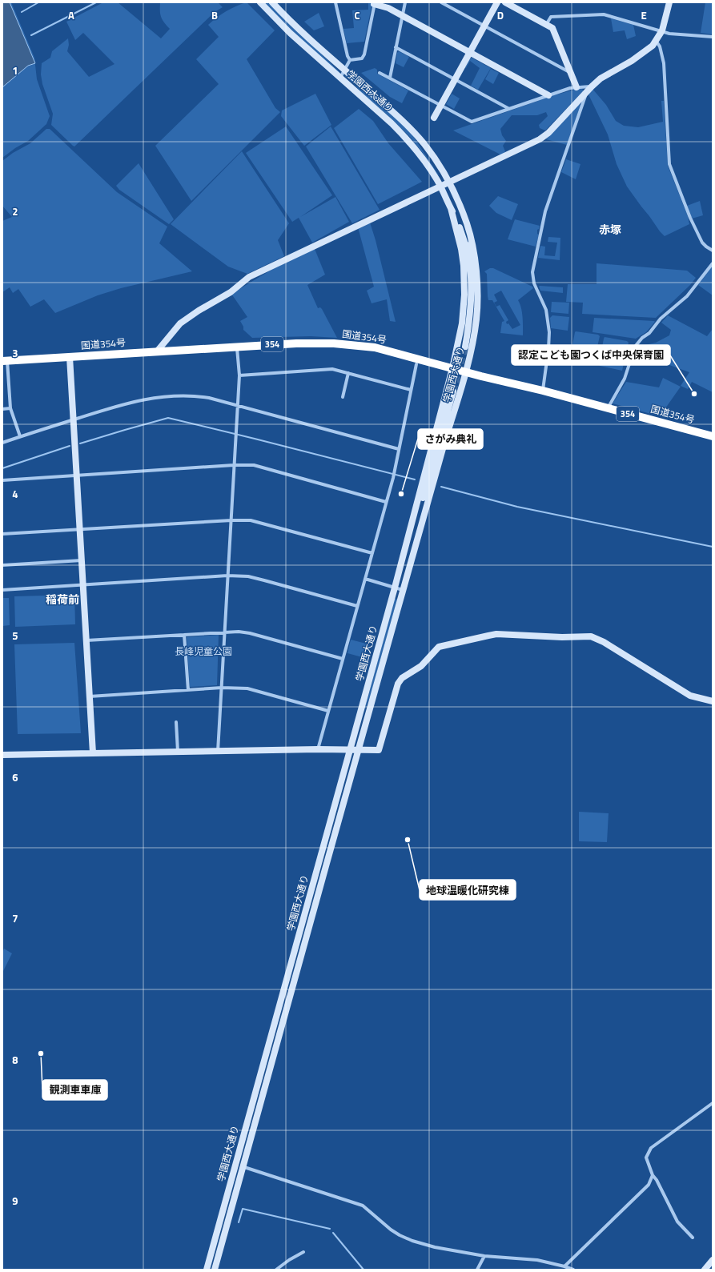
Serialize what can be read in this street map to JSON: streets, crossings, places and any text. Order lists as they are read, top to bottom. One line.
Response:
{"streets":{"highway":["国道354号","354"],"main road":["学園西大通り"]},"crossings":[["学園西大通り","国道354号"]],"districts":["赤塚","稲荷前"],"parks":["長峰児童公園"],"places":["認定こども園つくば中央保育園","さがみ典礼","地球温暖化研究棟","観測車車庫"],"grid":{"columns":["A","B","C","D","E"],"rows":["1","2","3","4","5","6","7","8","9"]}}
